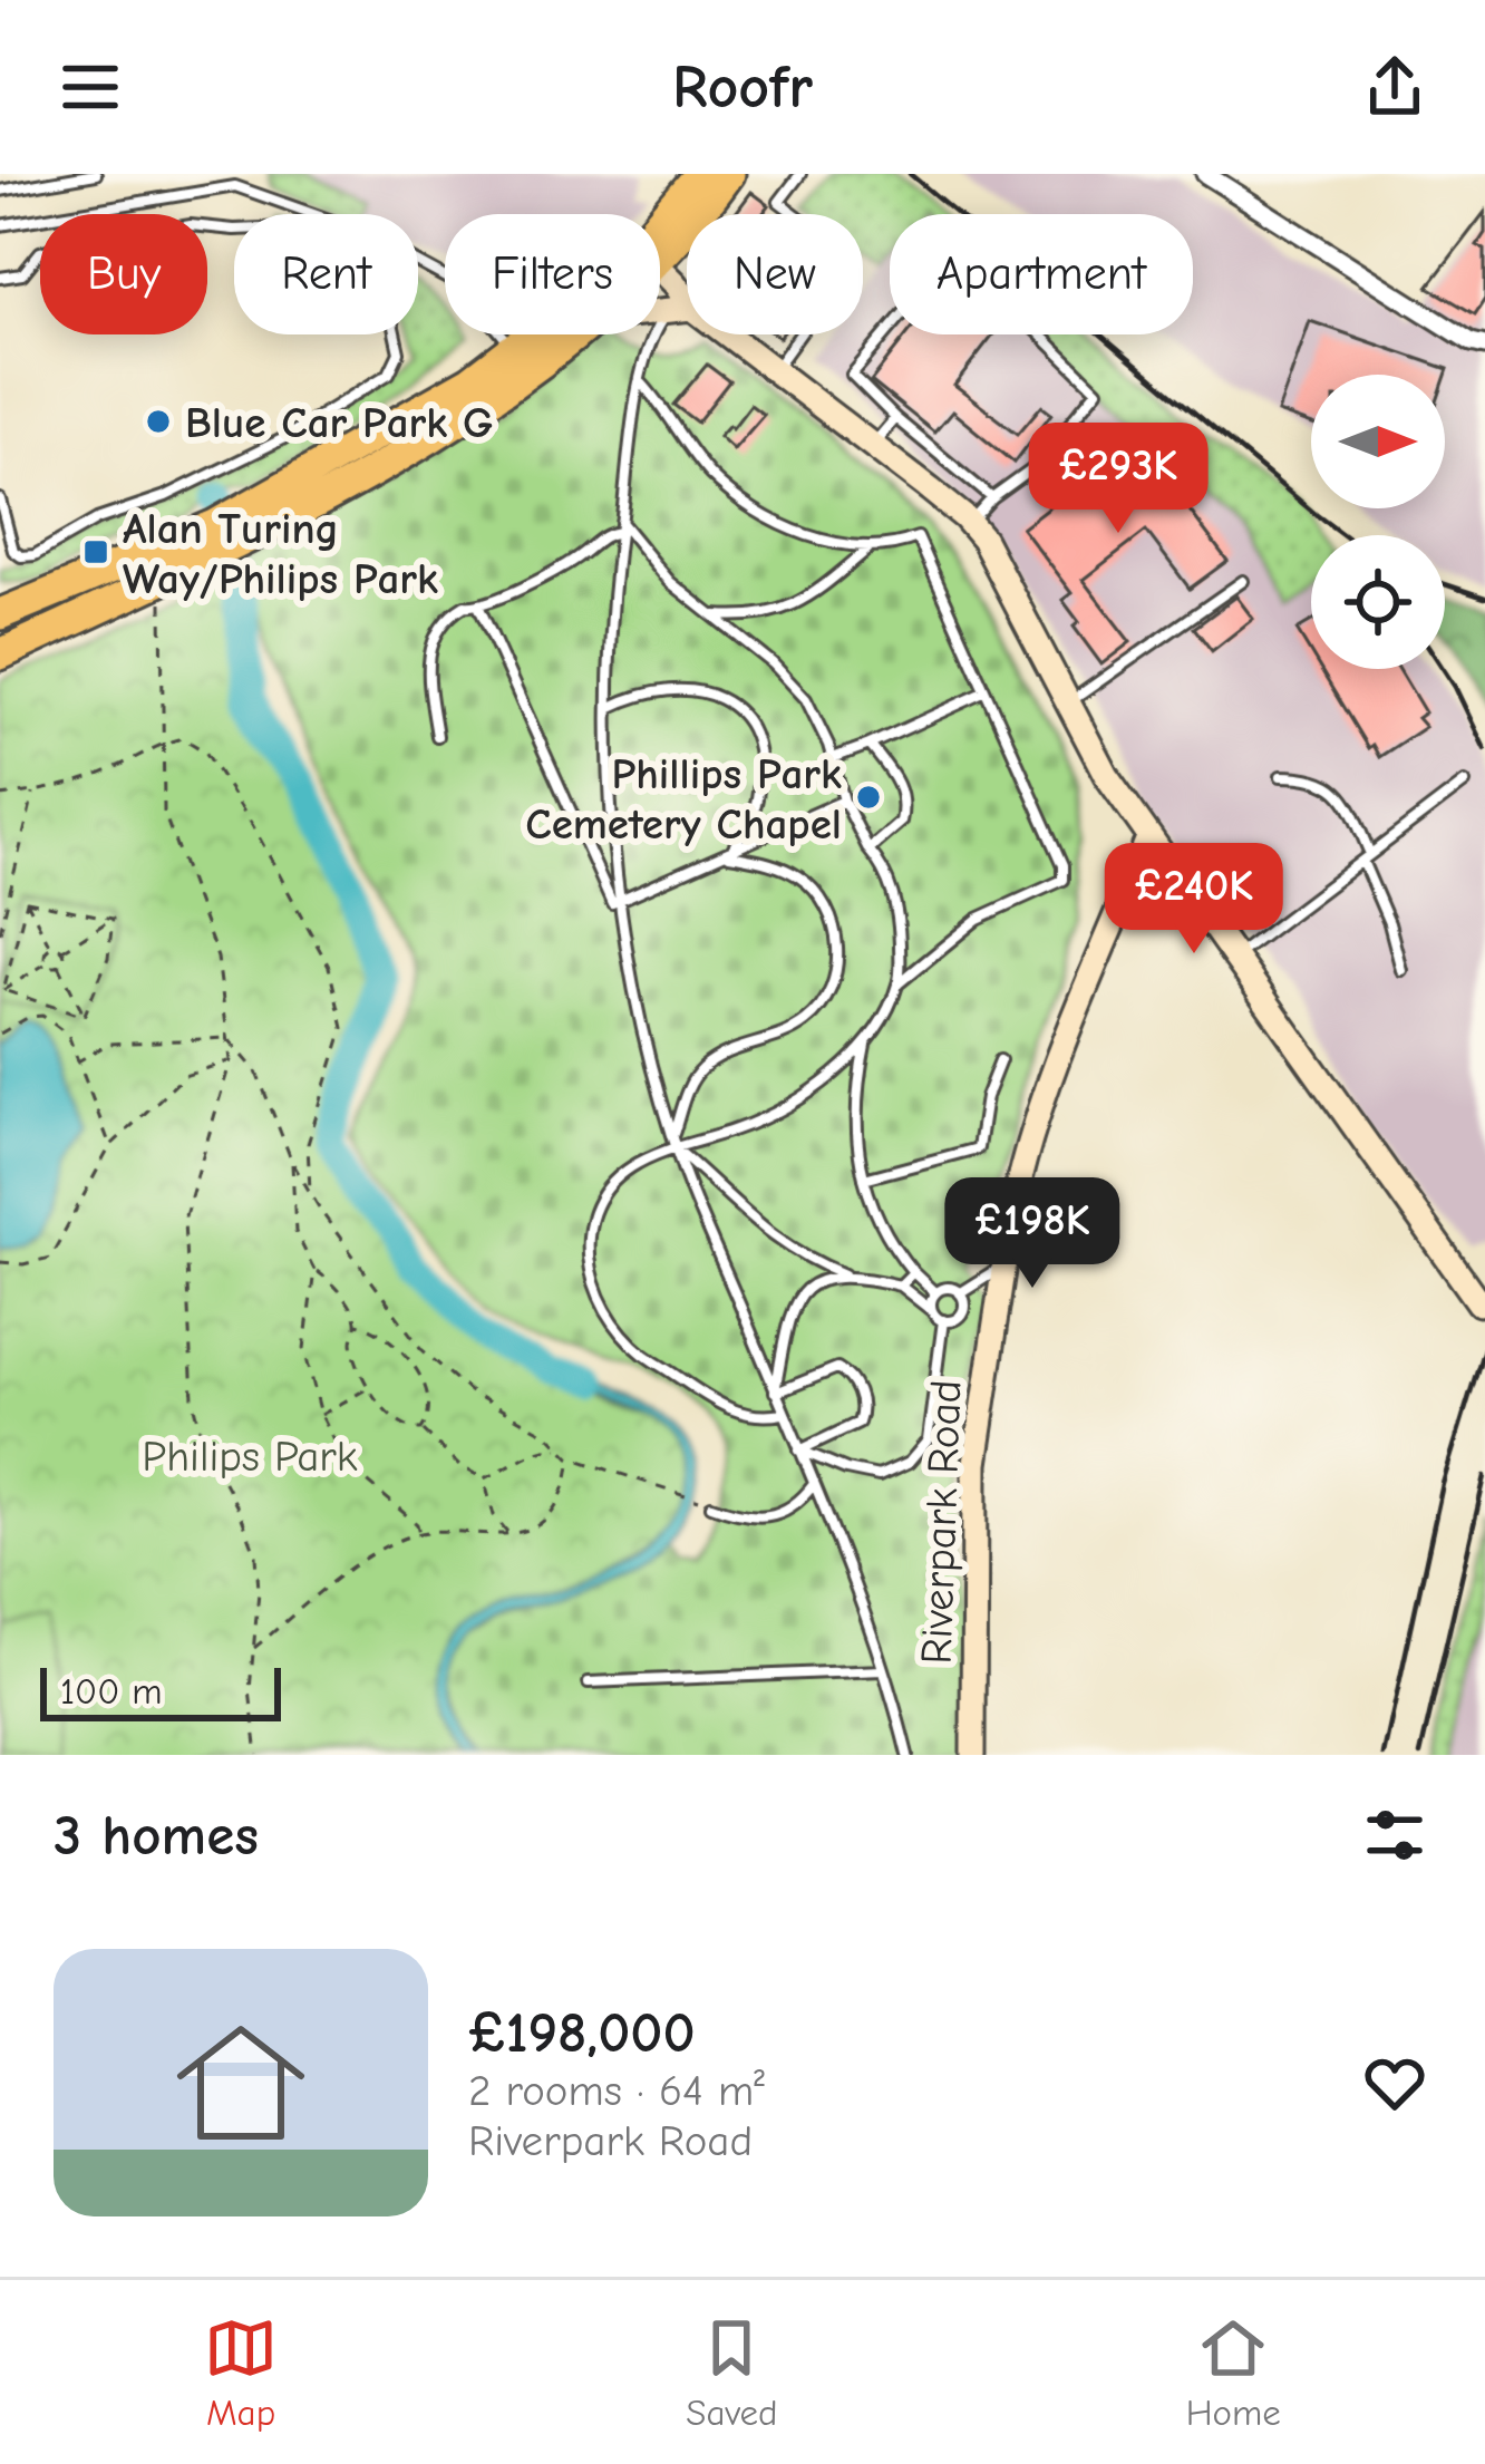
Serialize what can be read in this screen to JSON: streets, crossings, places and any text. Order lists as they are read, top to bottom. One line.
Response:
{"streets":{"street":["Riverpark Road"]},"parks":["Philips Park"],"places":{"other":["Blue Car Park G","Phillips Park Cemetery Chapel"],"transit":["Alan Turing Way/Philips Park"]},"scale_bar":"100 m","north":"right","page":{"header":"Roofr","chip":["Buy","Rent","Filters","New","Apartment"],"price":["£293K","£240K","£198K"],"scale":"100 m","heading":"3 homes","list":[{"name":"£198,000","note":"2 rooms · 64 m² · Riverpark Road"}],"tabs":["Map","Saved","Home"]}}
